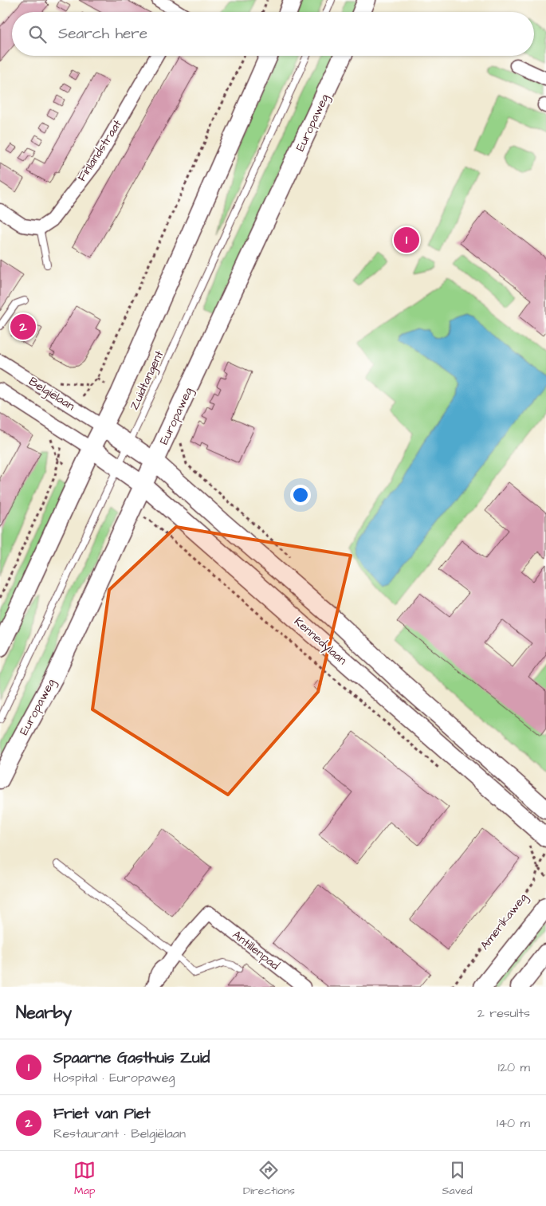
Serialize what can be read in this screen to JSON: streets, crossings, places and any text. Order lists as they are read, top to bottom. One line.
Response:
{"streets":{"main road":["Europaweg","Kennedylaan","Amerikaweg"],"street":["Finlandstraat","Belgiëlaan","Antillenpad"],"lane":["Zuidtangent"]},"crossings":[["Europaweg","Kennedylaan"],["Zuidtangent","Kennedylaan"],["Belgiëlaan","Kennedylaan"]],"page":{"search":"Search here","pins":["1","2"],"heading":["Nearby","2 results"],"list":[{"mark":"1","name":"Spaarne Gasthuis Zuid","note":"Hospital · Europaweg","value":"120 m"},{"mark":"2","name":"Friet van Piet","note":"Restaurant · Belgiëlaan","value":"140 m"}],"nav":["Map","Directions","Saved"]}}
